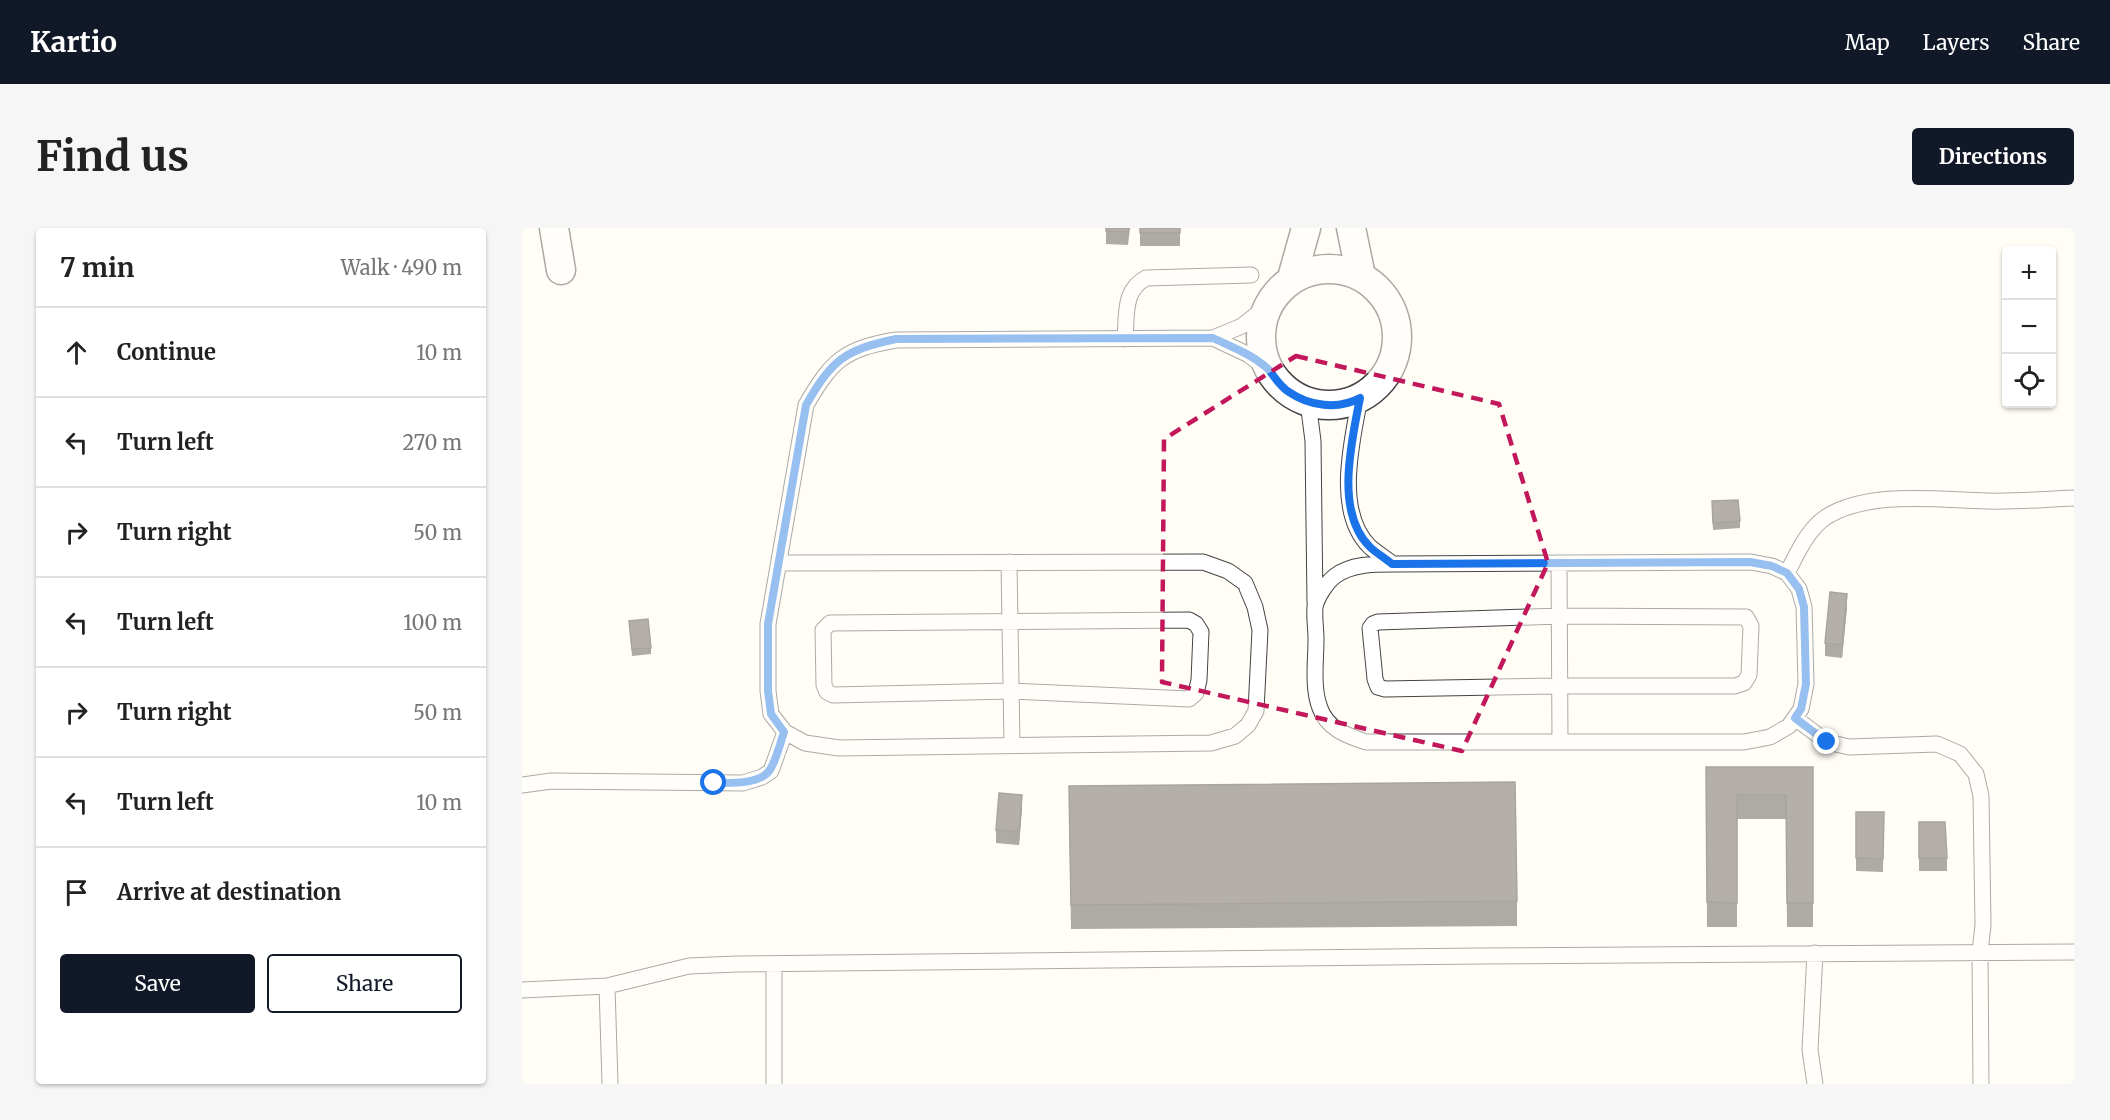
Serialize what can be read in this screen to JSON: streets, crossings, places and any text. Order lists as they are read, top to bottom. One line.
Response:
{"page":{"header":"Kartio","nav":["Map","Layers","Share"],"buttons":["Directions",["Save","Share"]],"title":"Find us","heading":["7 min","Walk · 490 m"],"map_buttons":["+","−"],"list":[["Continue","10 m"],["Turn left","270 m"],["Turn right","50 m"],["Turn left","100 m"],["Turn right","50 m"],["Turn left","10 m"],"Arrive at destination"]}}
